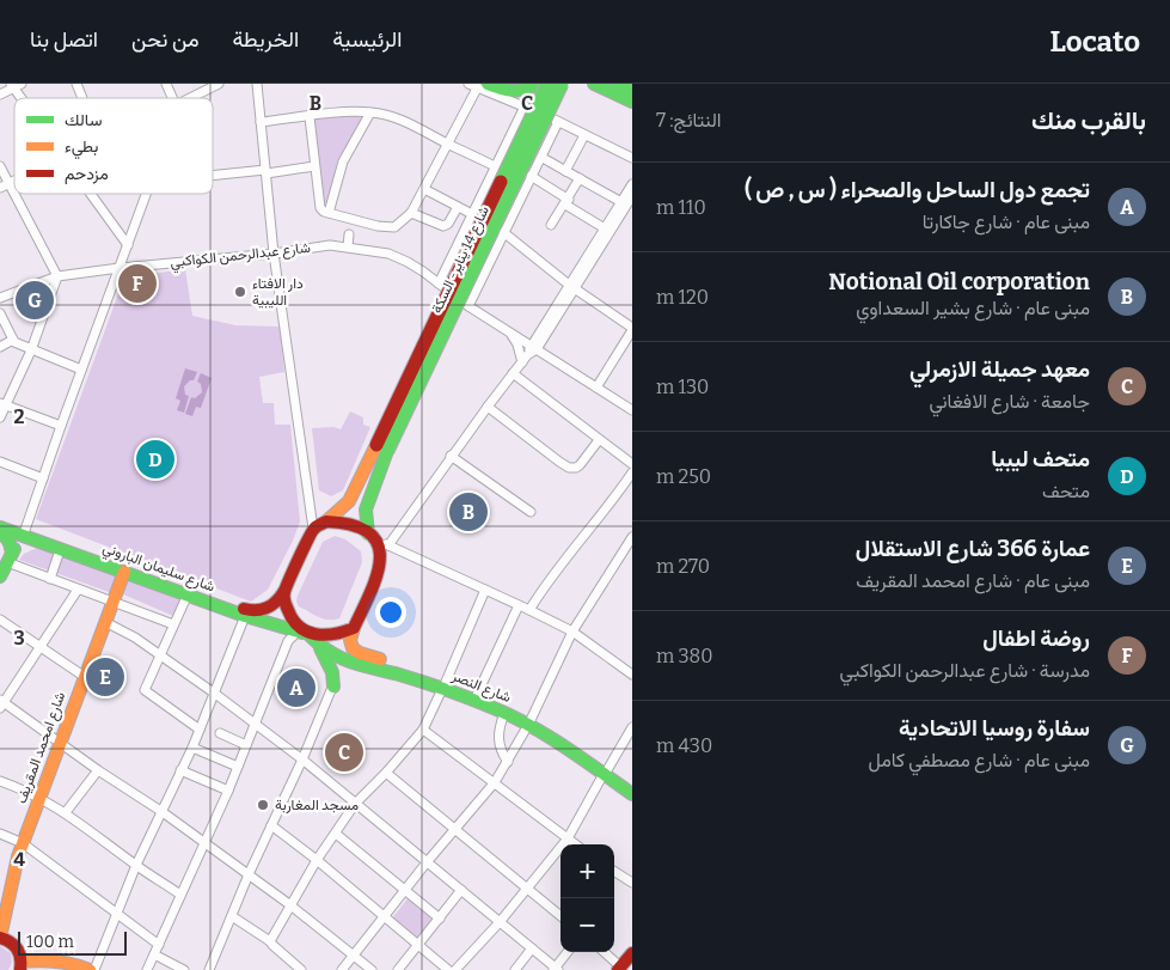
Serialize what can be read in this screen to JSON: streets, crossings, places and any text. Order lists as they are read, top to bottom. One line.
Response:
{"streets":{"main road":["شارع 14 يناير- السكة","شارع سليمان الباروني","شارع النصر","شارع امحمد المقريف"],"street":["شارع عبدالرحمن الكواكبي"]},"crossings":[["شارع سليمان الباروني","شارع النصر"],["شارع سليمان الباروني","شارع امحمد المقريف"]],"places":["دار اﻻفتاء الليبية","مسجد المغاربة"],"legend":["سالك","بطيء","مزدحم"],"scale_bar":"100 m","page":{"header":"Locato","nav":["الرئيسية","الخريطة","من نحن","اتصل بنا"],"heading":["بالقرب منك","النتائج: 7"],"list":[{"mark":"A","name":"تجمع دول الساحل والصحراء ( س , ص )","note":"مبنى عام · شارع جاكارتا","value":"110 m"},{"mark":"B","name":"Notional Oil corporation","note":"مبنى عام · شارع بشير السعداوي","value":"120 m"},{"mark":"C","name":"معهد جميلة الازمرلي","note":"جامعة · شارع الافغاني","value":"130 m"},{"mark":"D","name":"متحف ليبيا","note":"متحف","value":"250 m"},{"mark":"E","name":"عمارة 366 شارع الاستقلال","note":"مبنى عام · شارع امحمد المقريف","value":"270 m"},{"mark":"F","name":"روضة اطفال","note":"مدرسة · شارع عبدالرحمن الكواكبي","value":"380 m"},{"mark":"G","name":"سفارة روسيا الاتحادية","note":"مبنى عام · شارع مصطفي كامل","value":"430 m"}],"pins":["F","G","D","B","E","A","C"],"map_buttons":["+","−"],"scale":"100 m"},"grid":{"columns":["B","C"],"rows":["2","3","4"]}}
